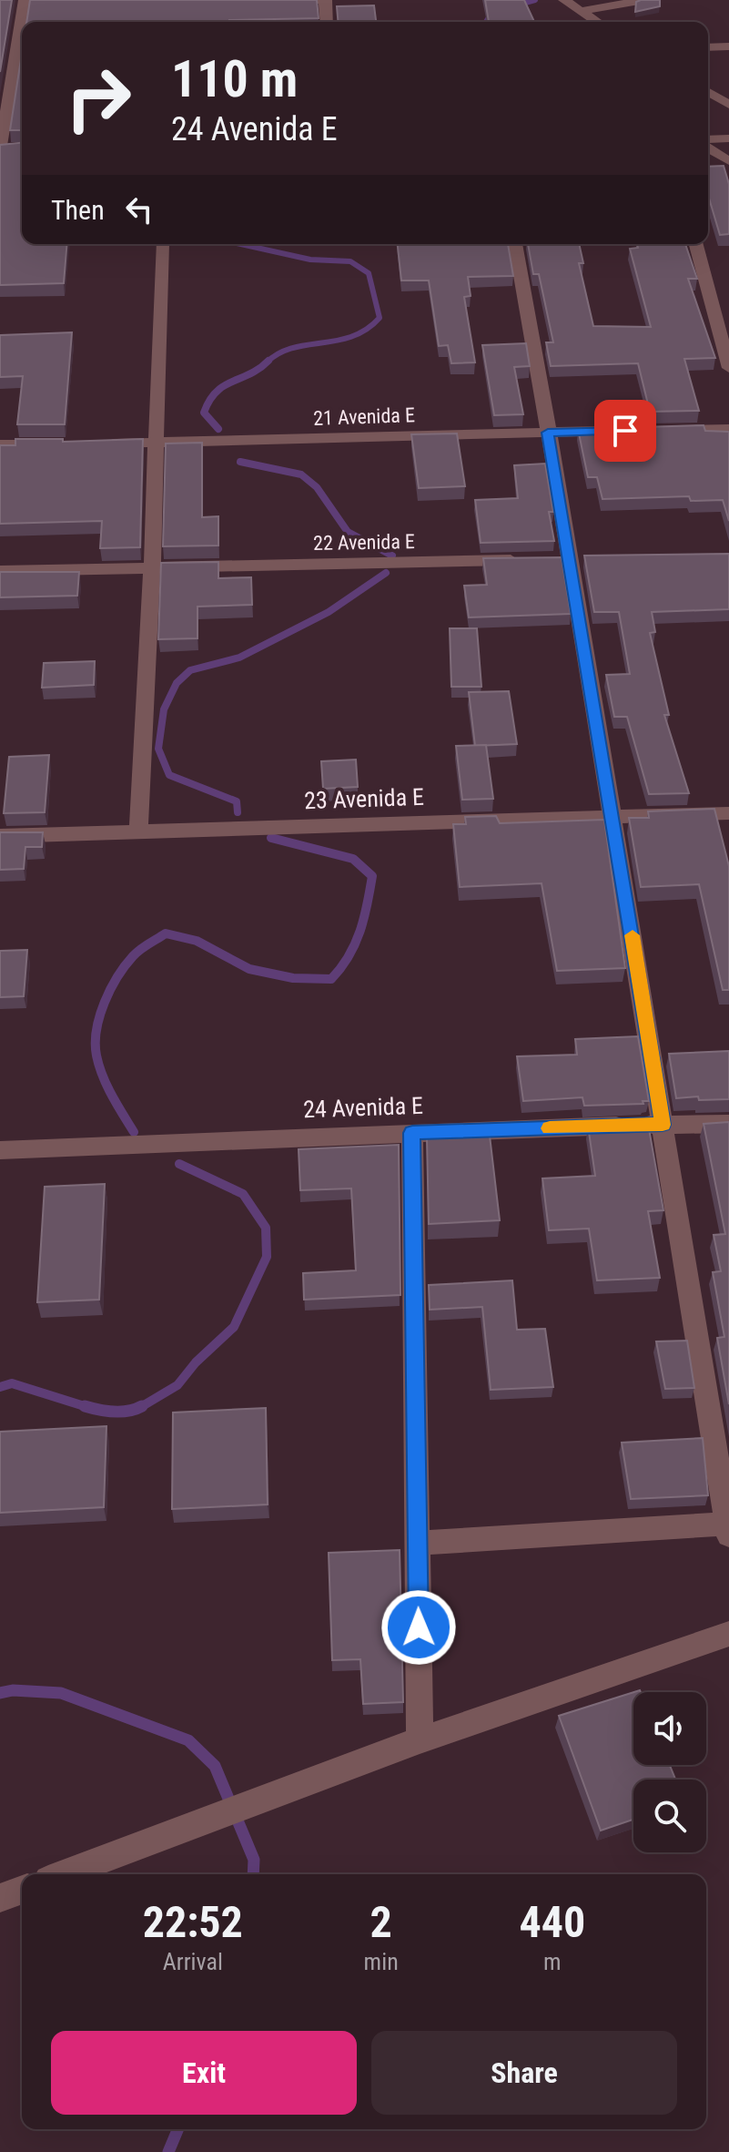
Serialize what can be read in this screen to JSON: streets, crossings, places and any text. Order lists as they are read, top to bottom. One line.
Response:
{"streets":{"street":["21 Avenida E","22 Avenida E","23 Avenida E","24 Avenida E"]},"page":{"turn":["110 m","24 Avenida E"],"then":"Then","eta":["22:52","Arrival","2","min","440","m"],"buttons":["Exit","Share"]}}
